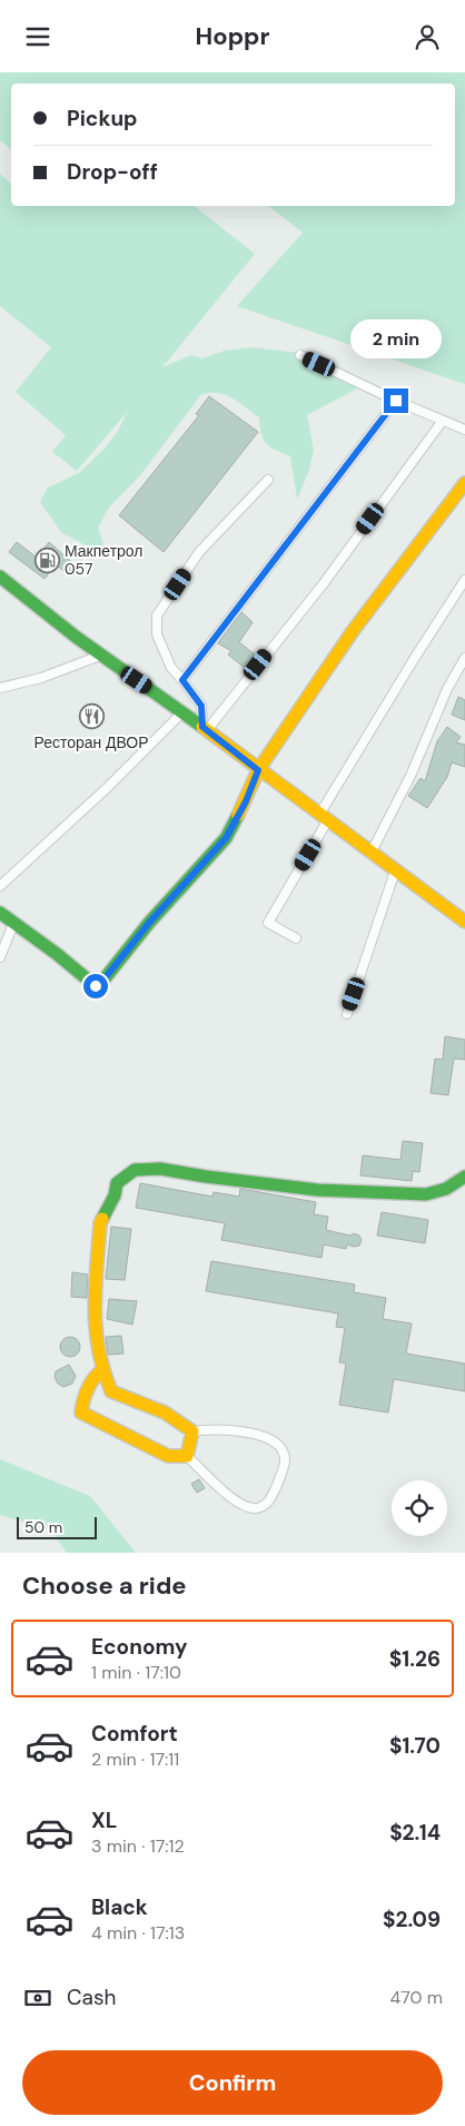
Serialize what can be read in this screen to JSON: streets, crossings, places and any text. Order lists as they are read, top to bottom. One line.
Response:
{"places":{"fuel station":["Макпетрол 057"],"restaurant":["Ресторан ДВОР"]},"scale_bar":"50 m","page":{"header":"Hoppr","banner":["Pickup","Drop-off"],"bubble":"2 min","scale":"50 m","heading":"Choose a ride","list":[{"name":"Economy","note":"1 min · 17:10","value":"$1.26"},{"name":"Comfort","note":"2 min · 17:11","value":"$1.70"},{"name":"XL","note":"3 min · 17:12","value":"$2.14"},{"name":"Black","note":"4 min · 17:13","value":"$2.09"}],"pay":["Cash","470 m"],"buttons":"Confirm"}}
